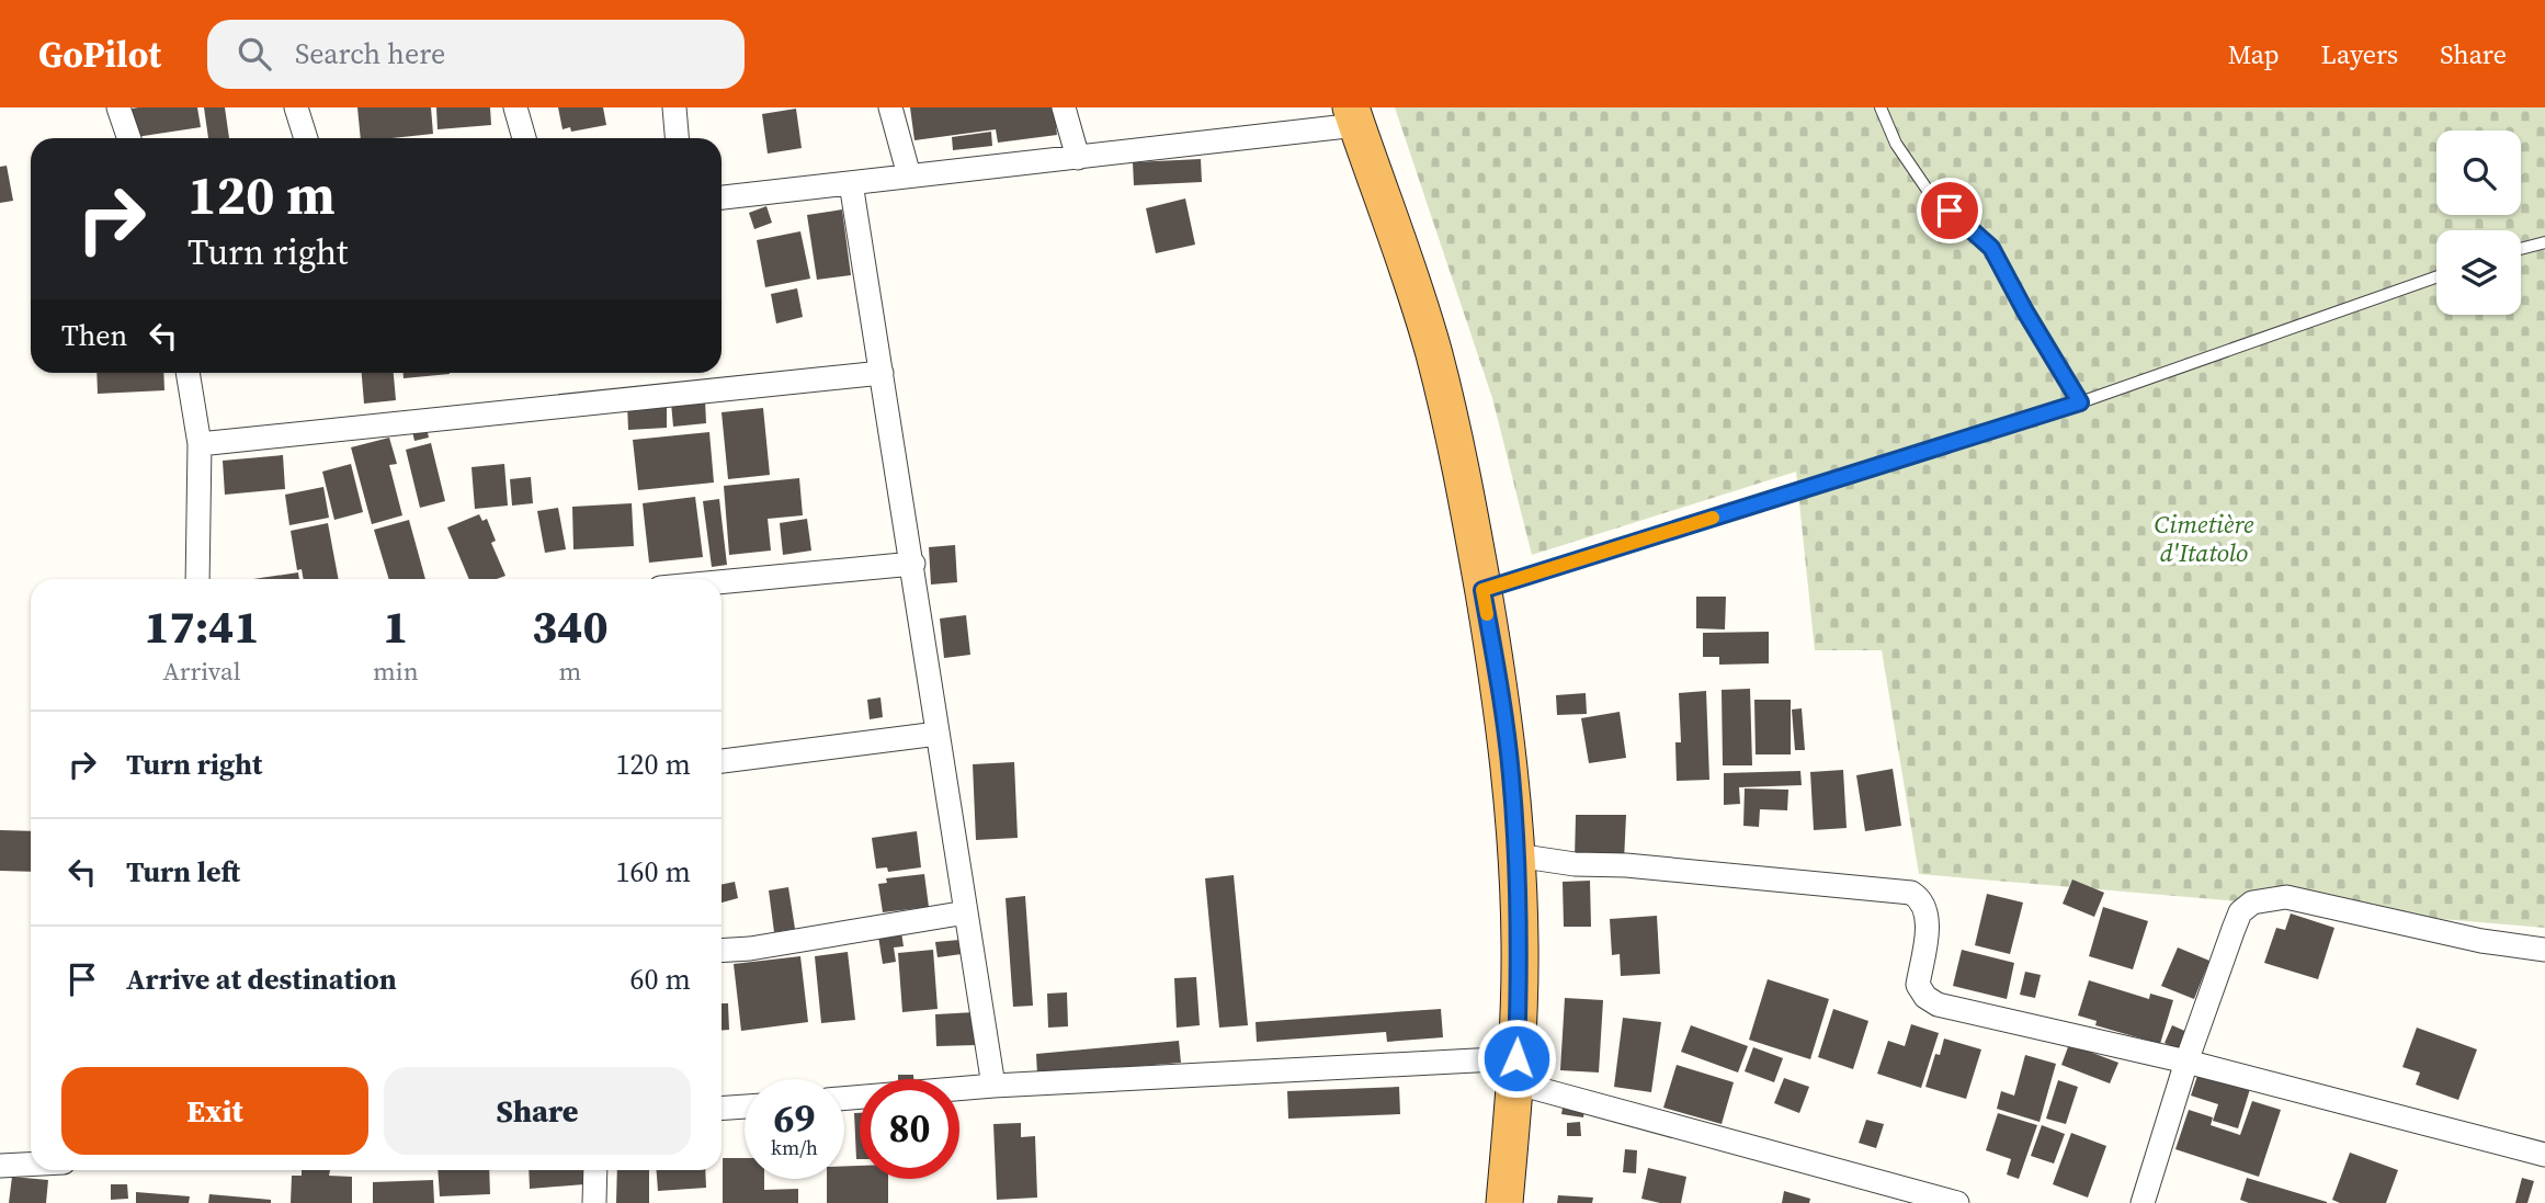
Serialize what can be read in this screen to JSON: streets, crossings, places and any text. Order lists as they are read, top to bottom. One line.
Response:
{"parks":["Cimetière d'Itatolo"],"page":{"header":"GoPilot","search":"Search here","nav":["Map","Layers","Share"],"turn":["120 m","Turn right"],"then":"Then","eta":["17:41","Arrival","1","min","340","m"],"list":[{"name":"Turn right","value":"120 m"},{"name":"Turn left","value":"160 m"},{"name":"Arrive at destination","value":"60 m"}],"buttons":["Exit","Share"],"speed":"69 km/h","limit":"80"}}
